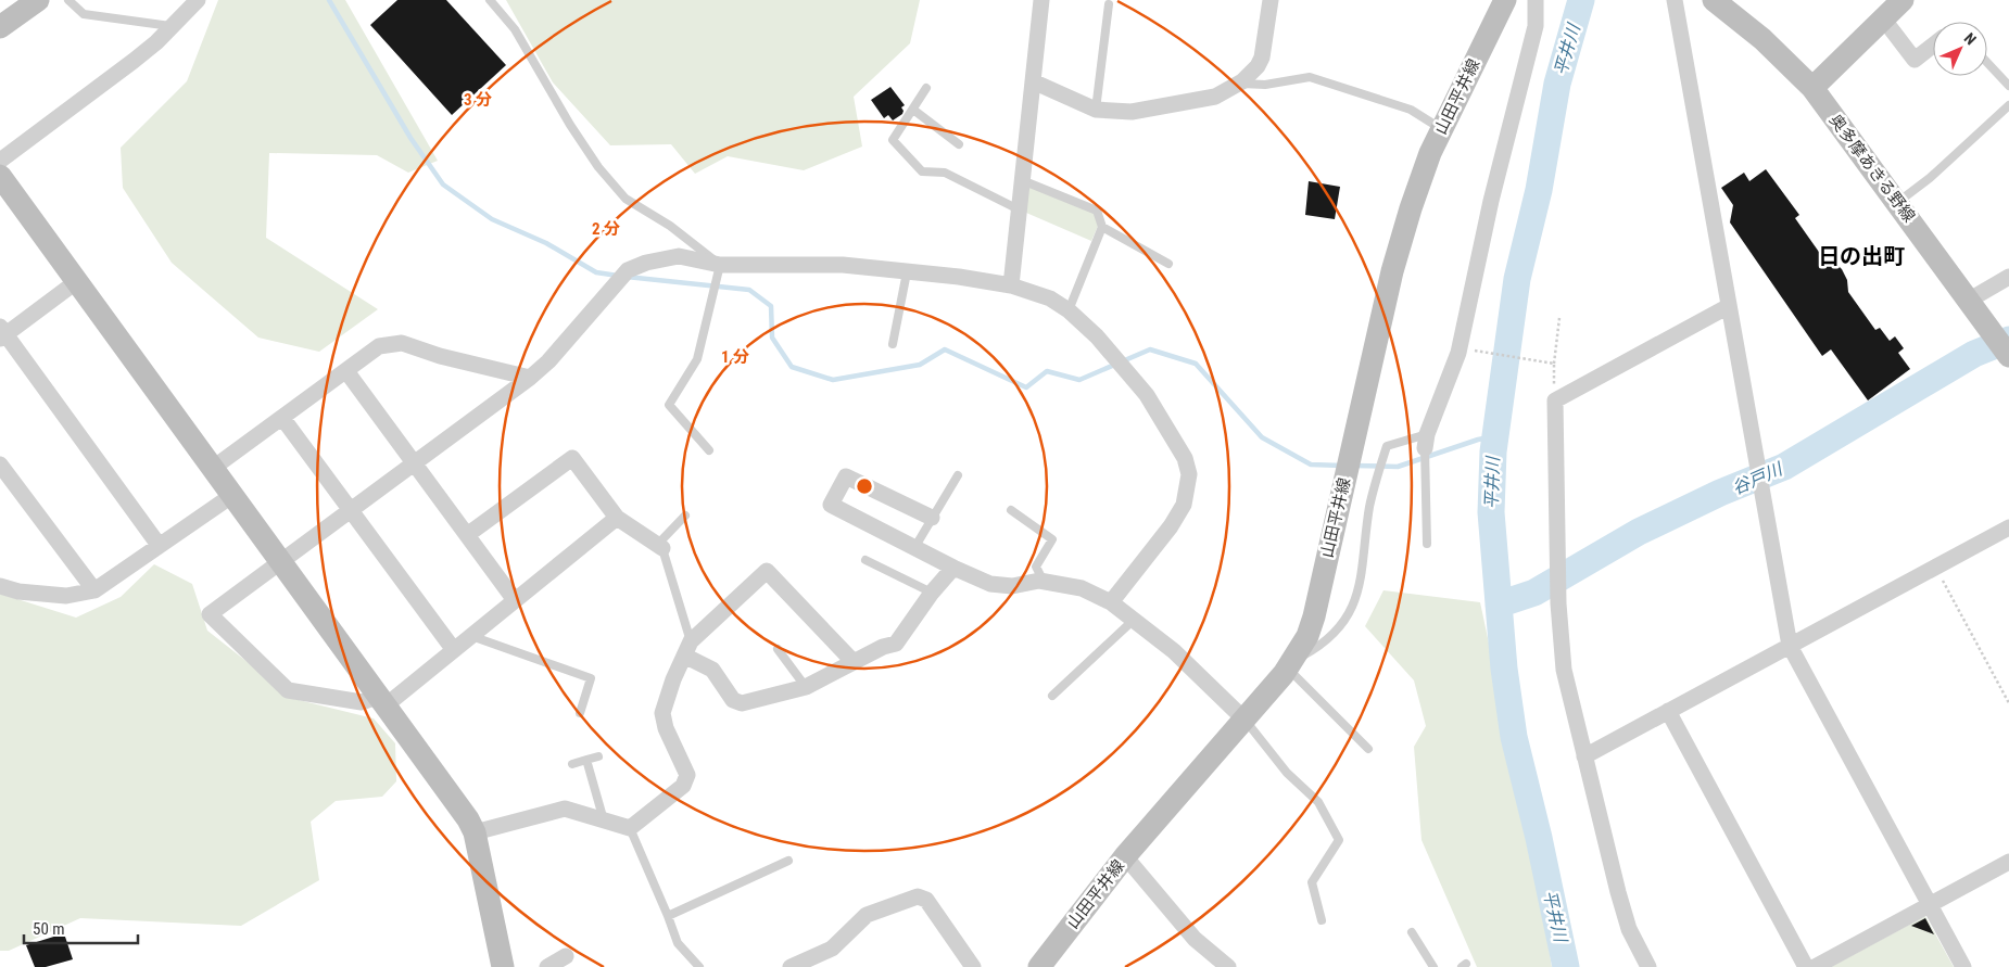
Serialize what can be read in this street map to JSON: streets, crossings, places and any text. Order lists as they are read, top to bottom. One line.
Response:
{"streets":{"main road":["山田平井線","奥多摩あきる野線"]},"districts":["日の出町"],"water":["平井川","谷戸川"],"scale_bar":"50 m","north":"top right","rings":["3 分","2 分","1 分"]}
